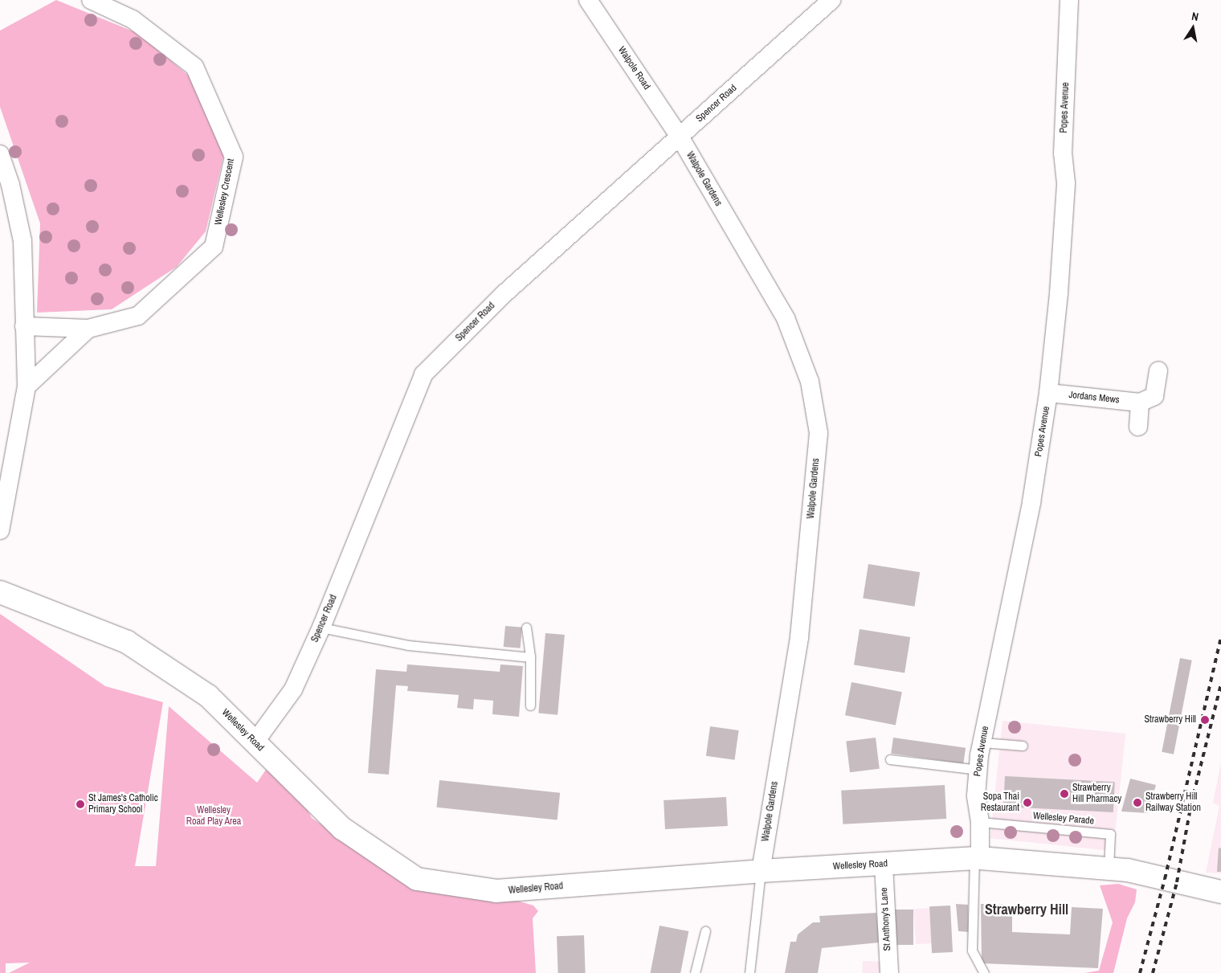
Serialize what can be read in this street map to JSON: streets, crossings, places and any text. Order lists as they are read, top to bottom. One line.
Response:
{"streets":{"street":["Walpole Road","Spencer Road","Popes Avenue","Walpole Gardens","Wellesley Crescent","Jordans Mews","Wellesley Road","St Anthony's Lane"],"lane":["Wellesley Parade"]},"crossings":[["Walpole Road","Spencer Road"],["Walpole Road","Walpole Gardens"],["Spencer Road","Walpole Gardens"],["Spencer Road","Wellesley Road"],["Popes Avenue","Jordans Mews"],["Popes Avenue","Wellesley Road"],["Popes Avenue","Wellesley Parade"],["Walpole Gardens","Wellesley Road"],["Wellesley Road","Wellesley Parade"],["Wellesley Road","St Anthony's Lane"]],"districts":["Strawberry Hill"],"parks":["Wellesley Road Play Area"],"places":["Strawberry Hill","Strawberry Hill Pharmacy","Sopa Thai Restaurant","Strawberry Hill Railway Station","St James's Catholic Primary School"],"north":"top"}
